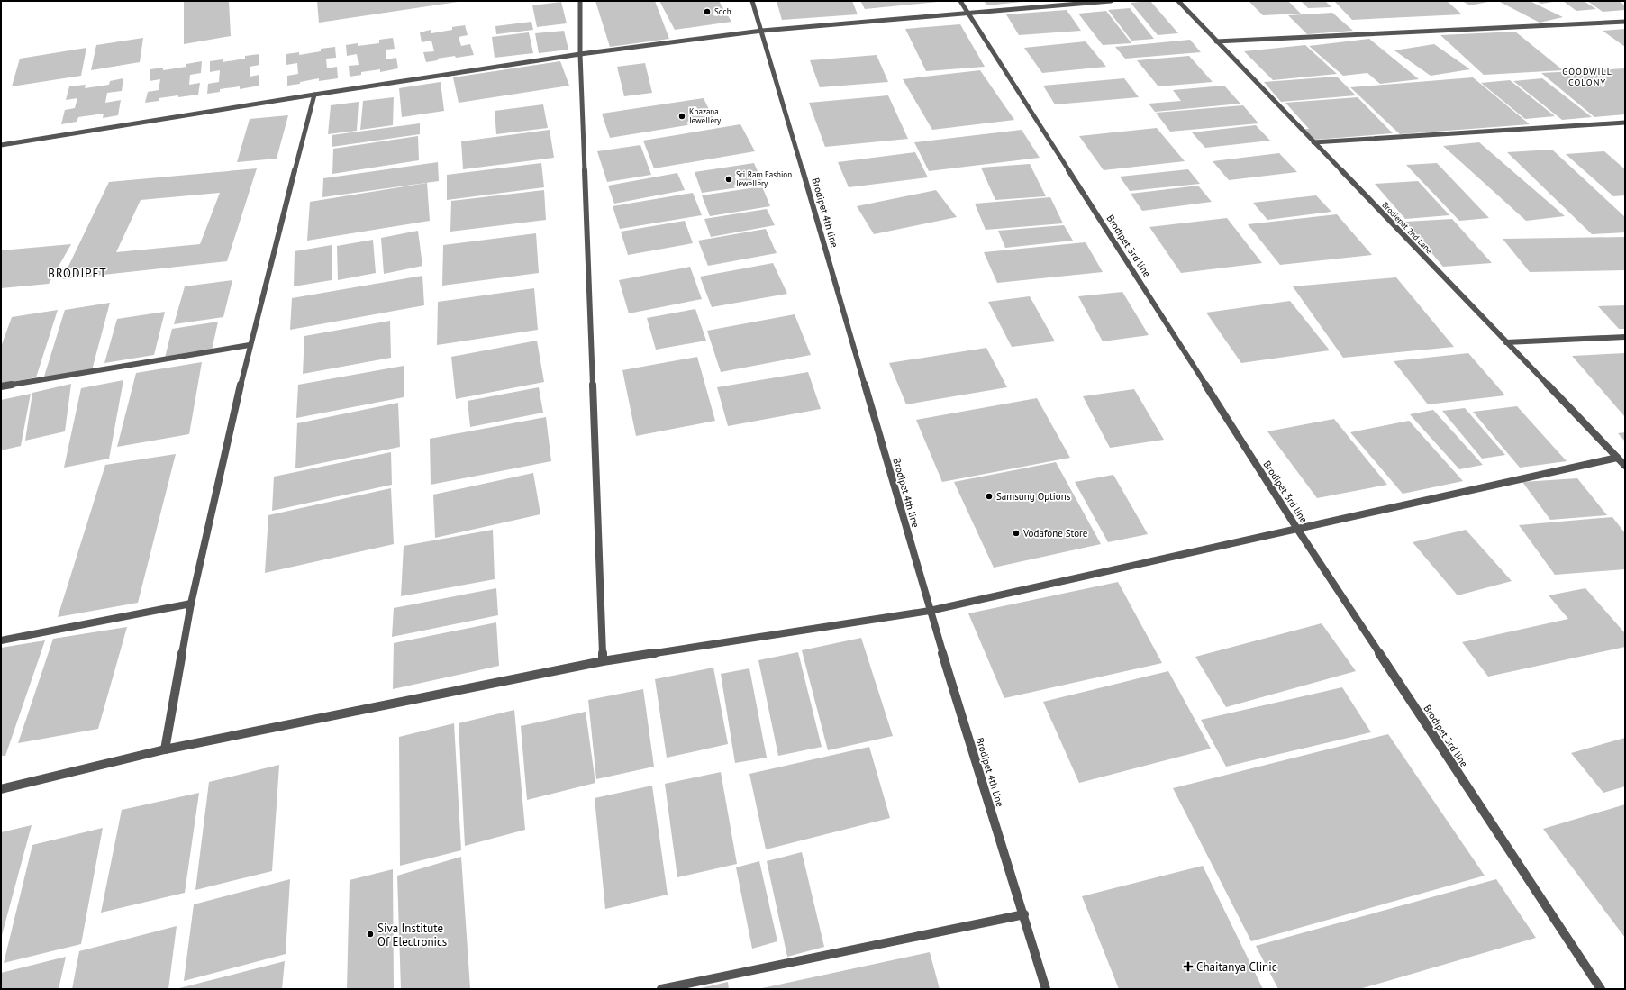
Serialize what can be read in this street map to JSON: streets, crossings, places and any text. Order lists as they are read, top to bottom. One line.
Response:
{"streets":{"street":["Brodipet 4th line","Brodiepet 2nd Lane","Brodipet 3rd line"]},"districts":["GOODWILL COLONY","BRODIPET"],"places":{"other":["Soch","Khazana Jewellery","Sri Ram Fashion Jewellery","Samsung Options","Vodafone Store","Siva Institute Of Electronics"],"health":["Chaitanya Clinic"]}}
